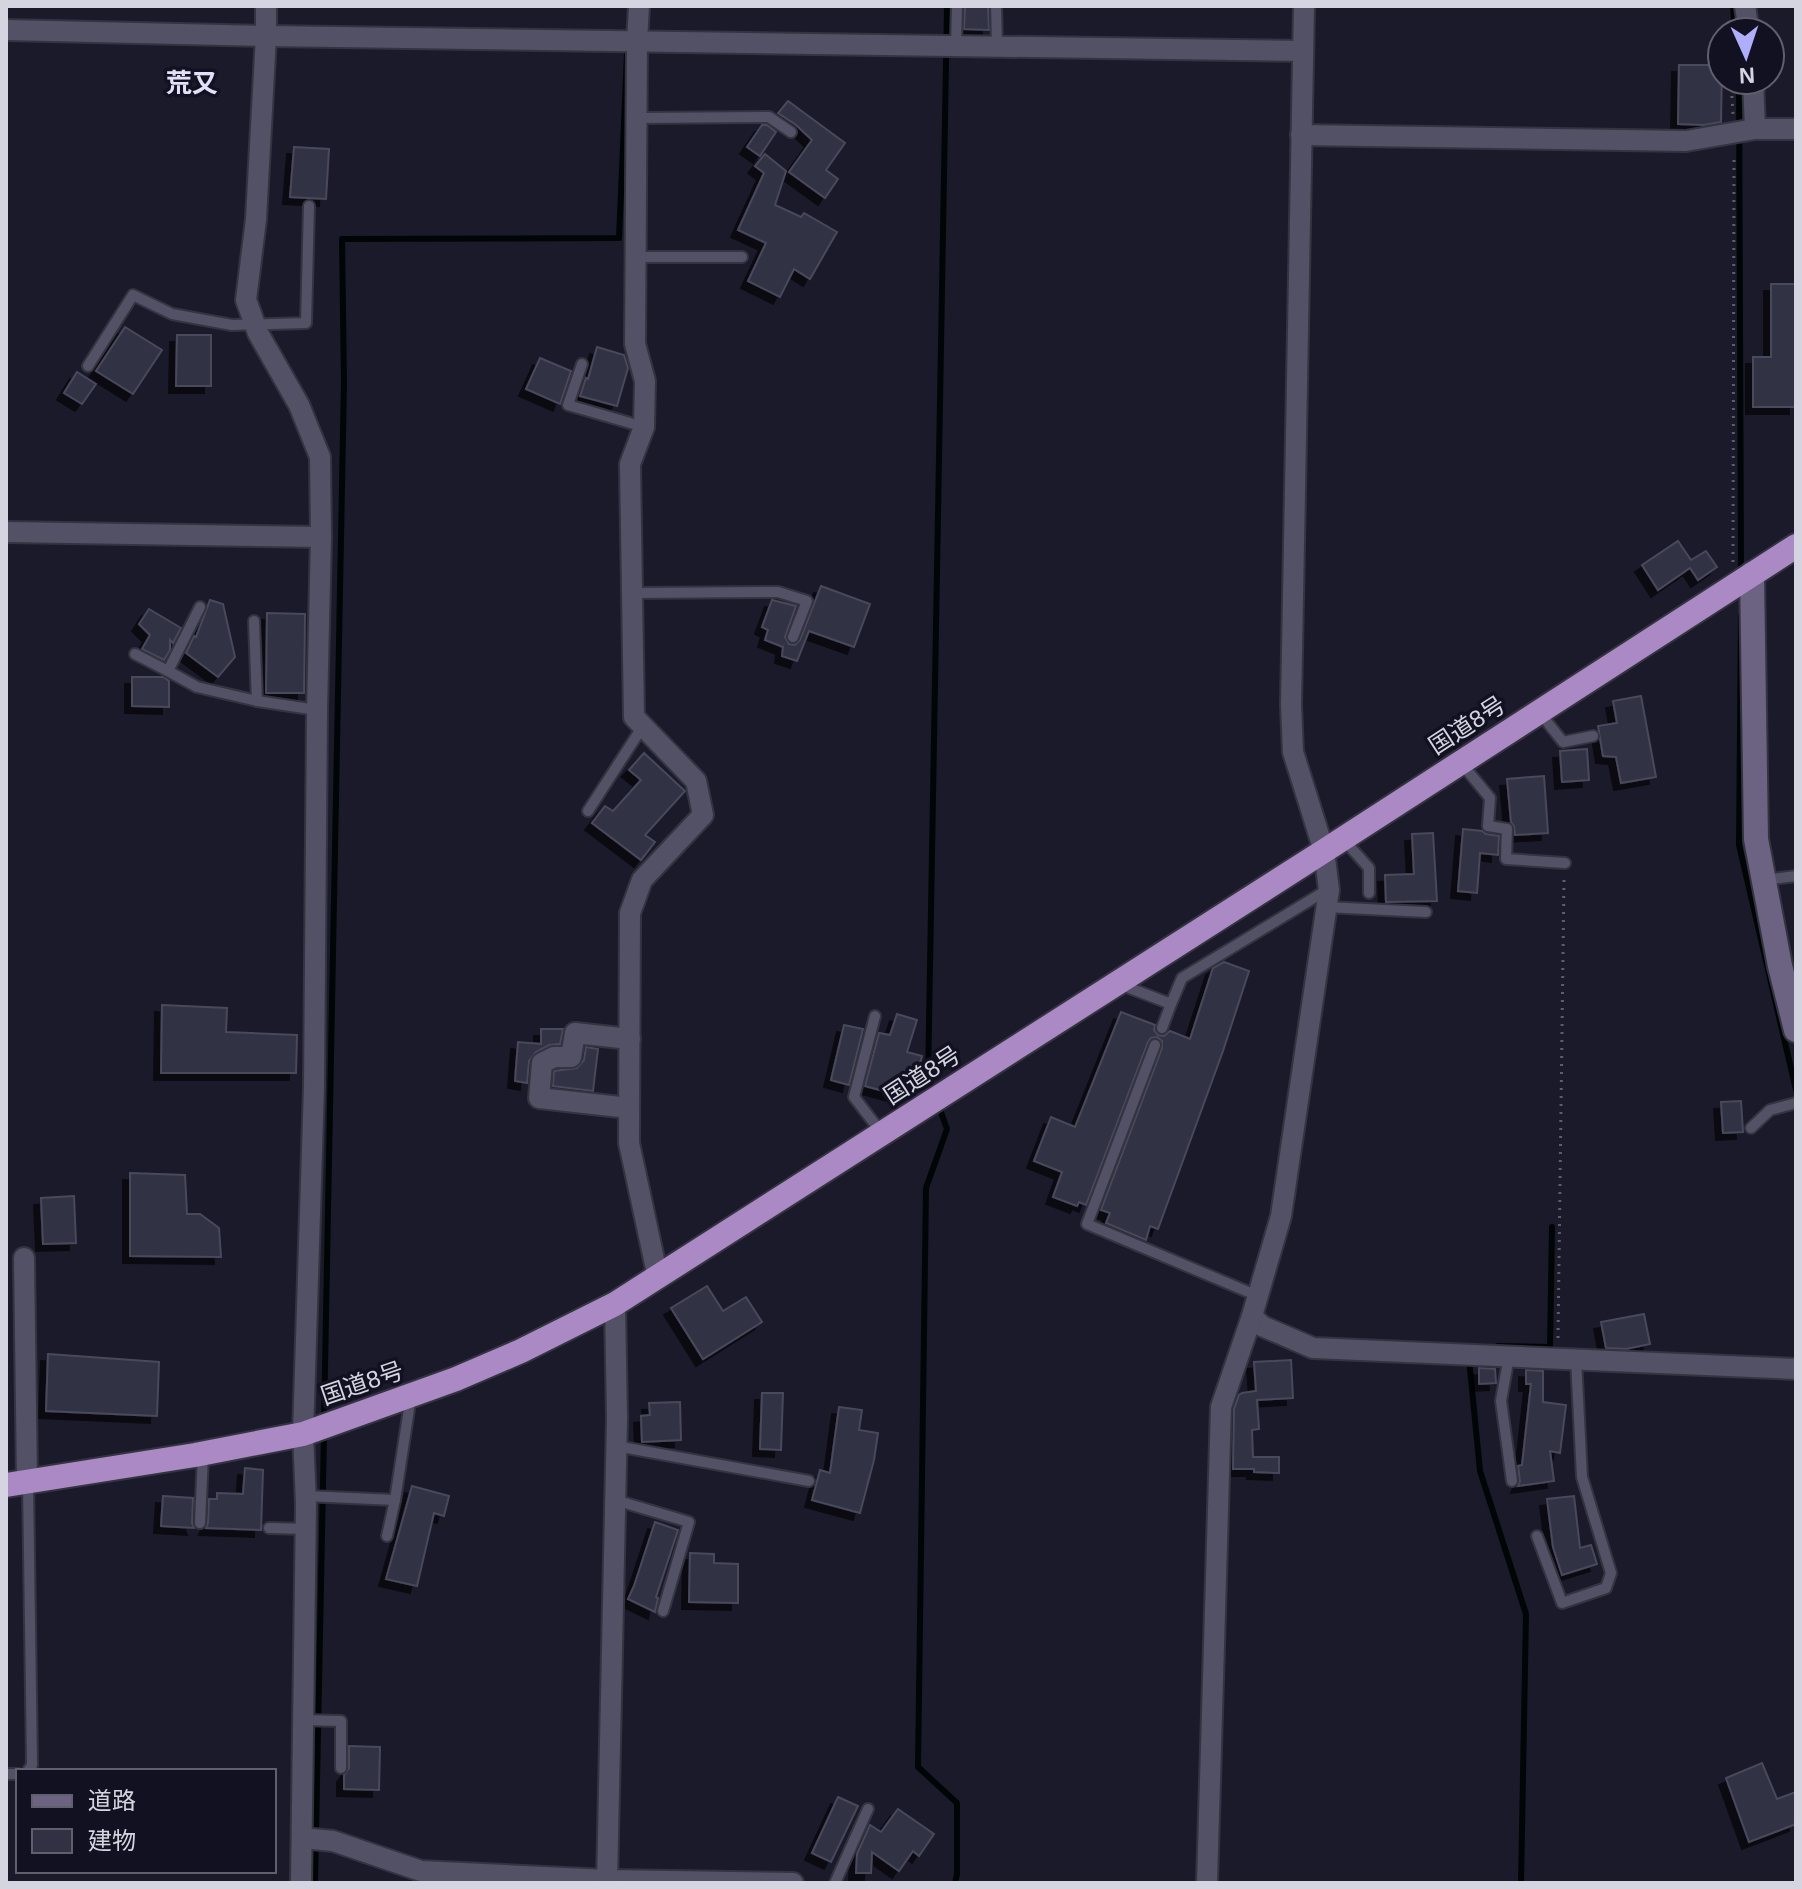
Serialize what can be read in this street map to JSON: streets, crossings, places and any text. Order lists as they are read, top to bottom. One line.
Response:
{"streets":{"highway":["国道8号"]},"districts":["荒又"],"legend":["道路","建物"],"north":"bottom"}
